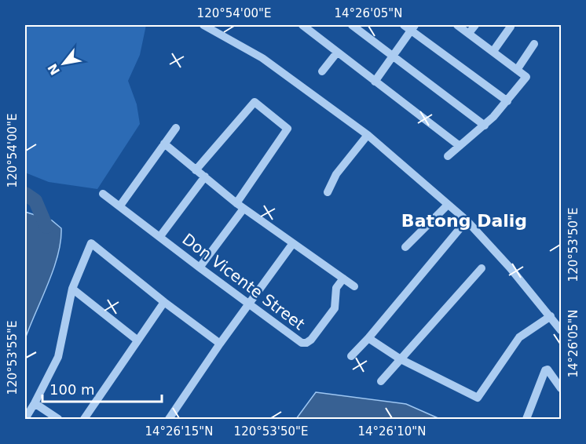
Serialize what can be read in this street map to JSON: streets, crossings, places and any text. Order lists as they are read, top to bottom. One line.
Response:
{"streets":{"street":["Don Vicente Street"]},"districts":["Batong Dalig"],"scale_bar":"100 m","north":"bottom left","coordinates":["120°54'00\"E","14°26'05\"N","120°53'50\"E","120°53'55\"E","14°26'15\"N","14°26'10\"N"]}
